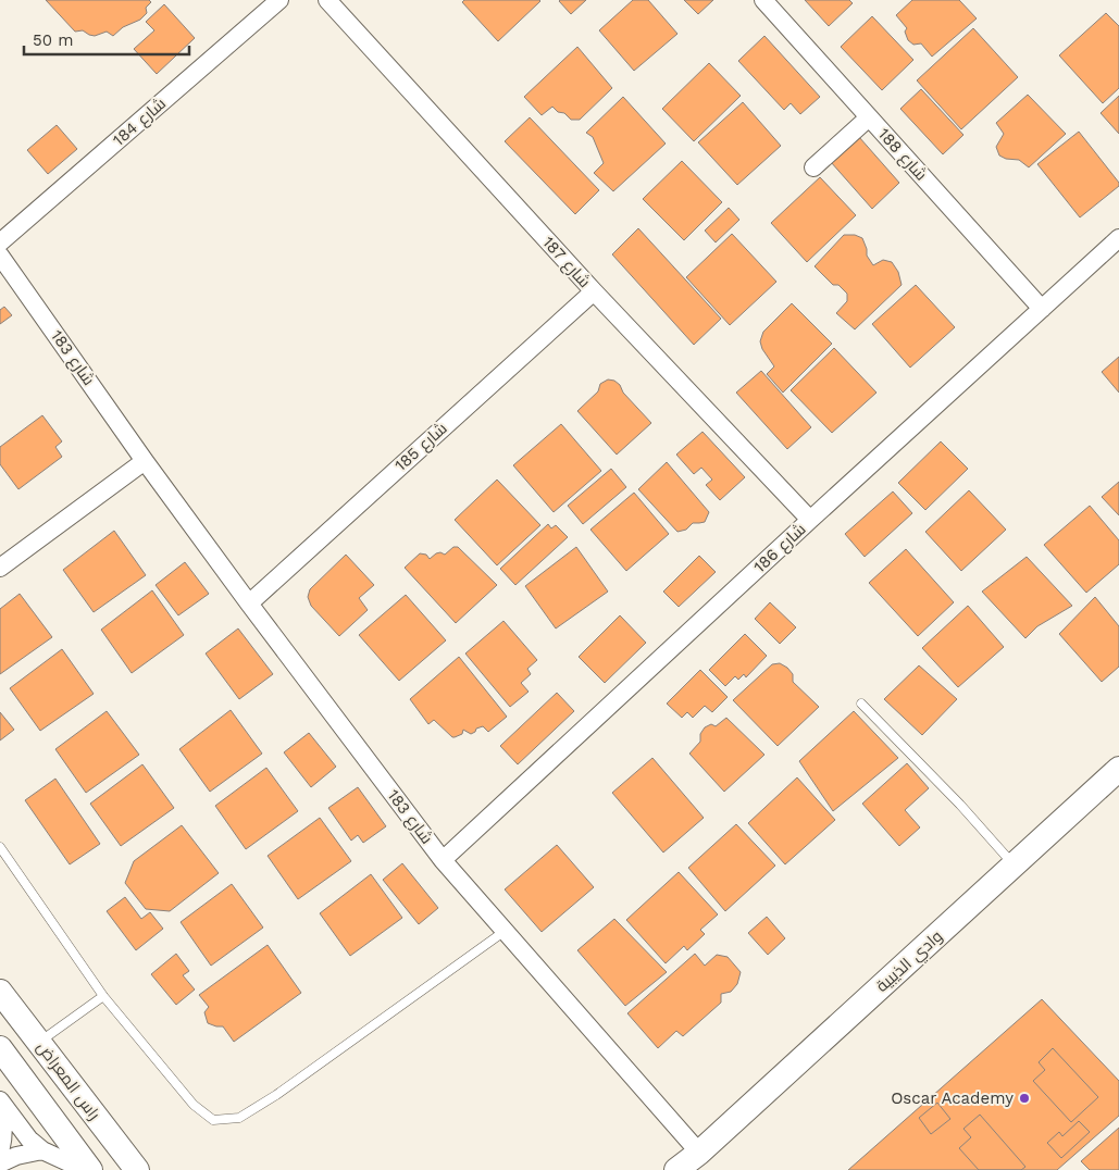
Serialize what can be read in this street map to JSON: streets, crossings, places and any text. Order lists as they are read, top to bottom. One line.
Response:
{"streets":{"street":["شارع 184","شارع 188","شارع 187","شارع 183","شارع 185","شارع 186","وادي الذيبية","راس المعراض"]},"crossings":[["شارع 188","شارع 186"],["شارع 187","شارع 185"],["شارع 187","شارع 186"],["شارع 183","شارع 185"],["شارع 183","شارع 186"],["شارع 183","وادي الذيبية"]],"places":["Oscar Academy"],"scale_bar":"50 m"}
